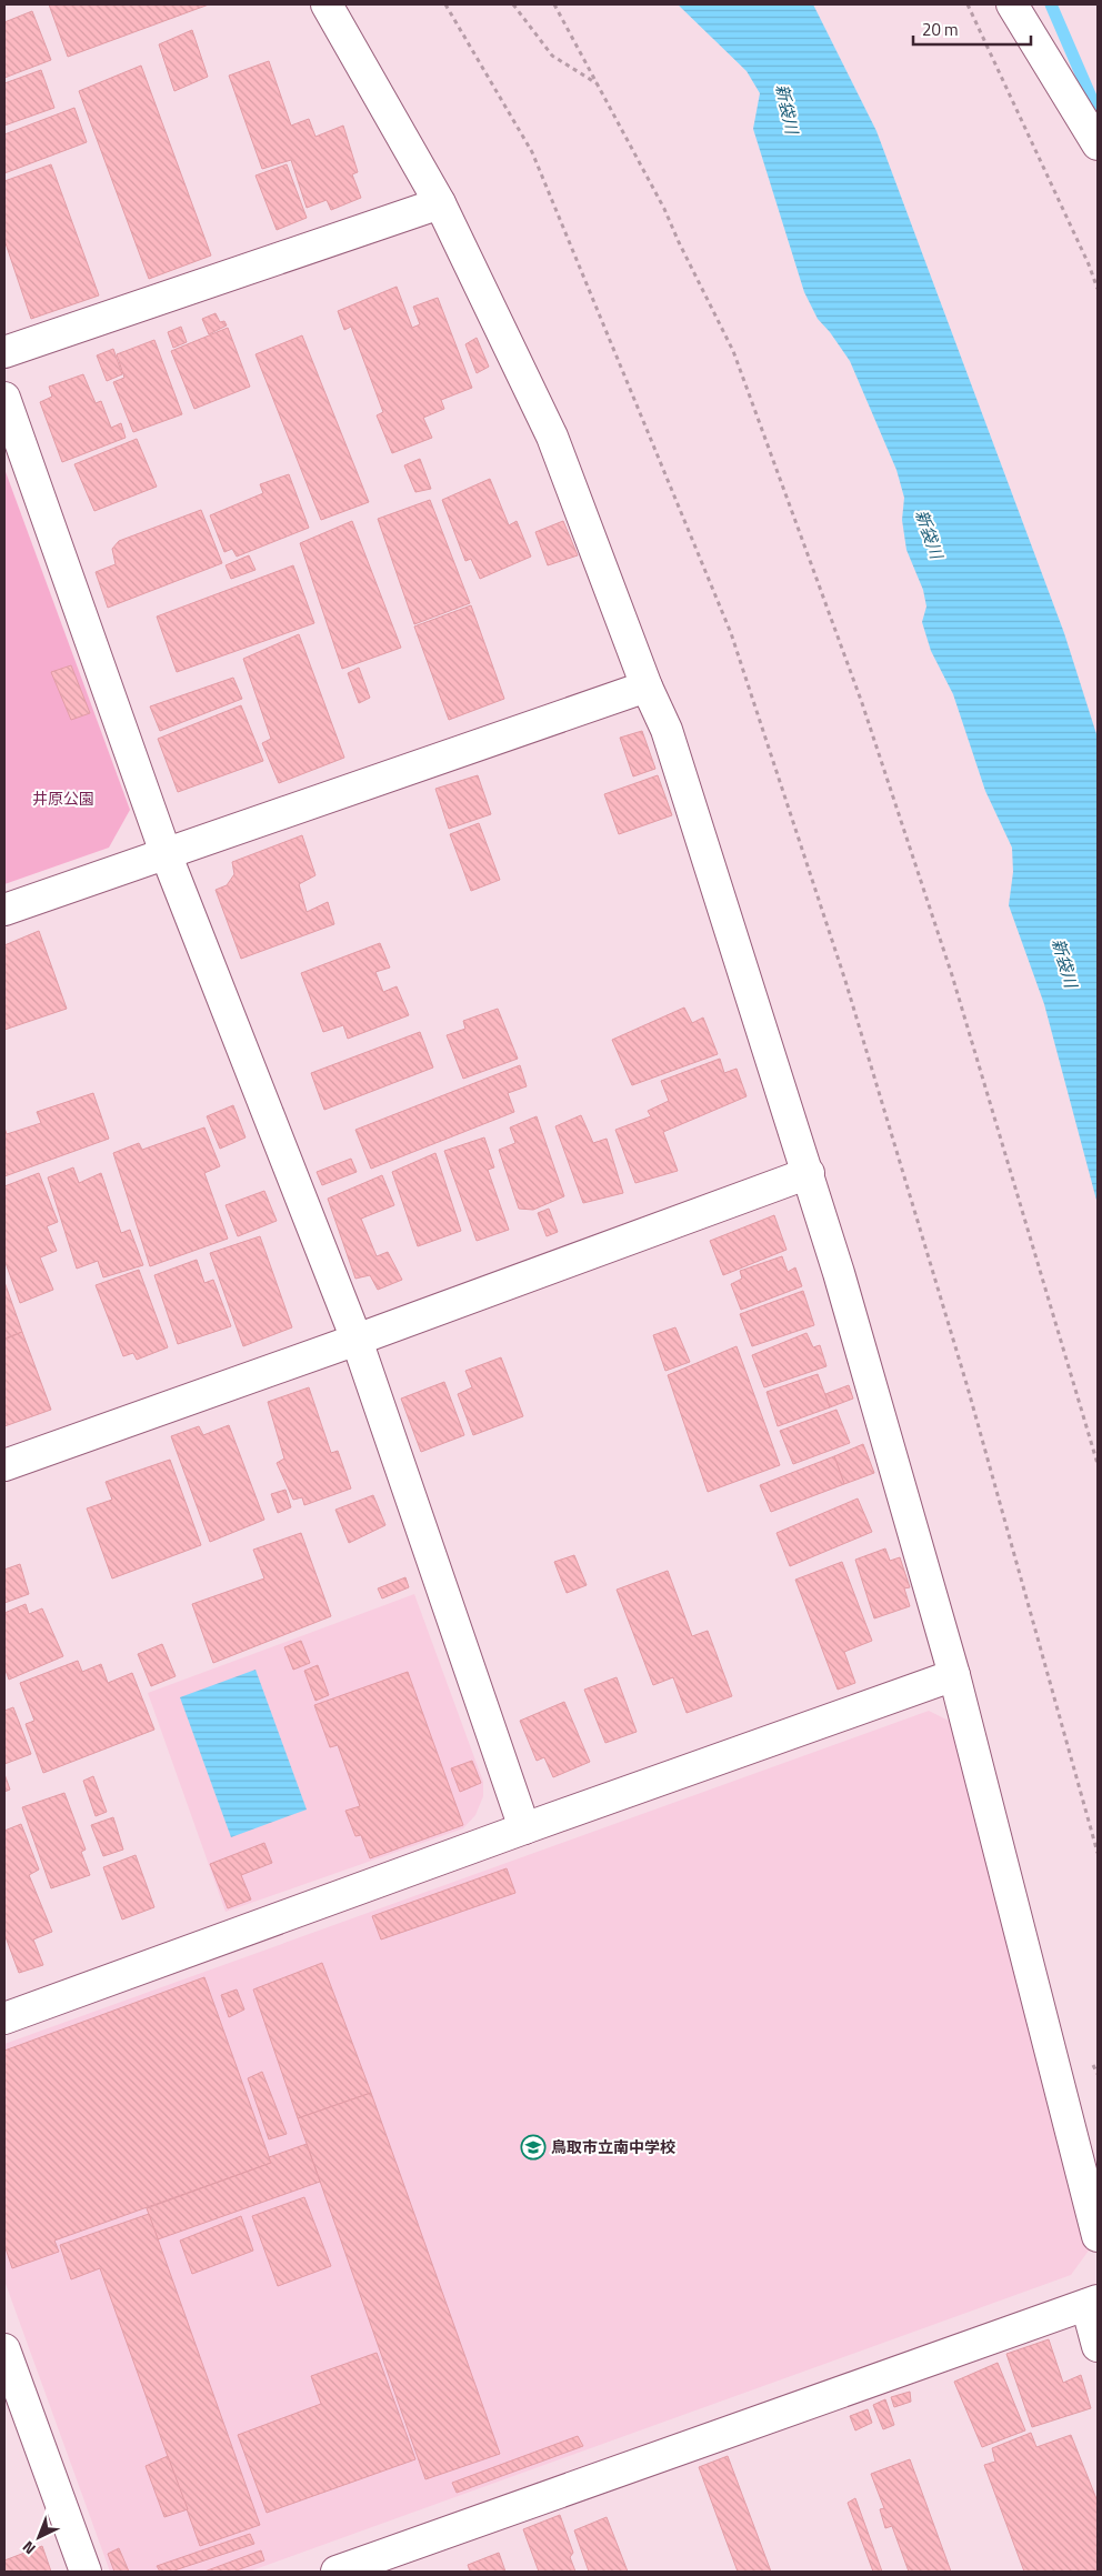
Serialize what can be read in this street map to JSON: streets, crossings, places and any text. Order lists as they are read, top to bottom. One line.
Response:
{"water":["新袋川"],"parks":["井原公園"],"places":{"school or university":["鳥取市立南中学校"]},"scale_bar":"20 m","north":"bottom left"}
